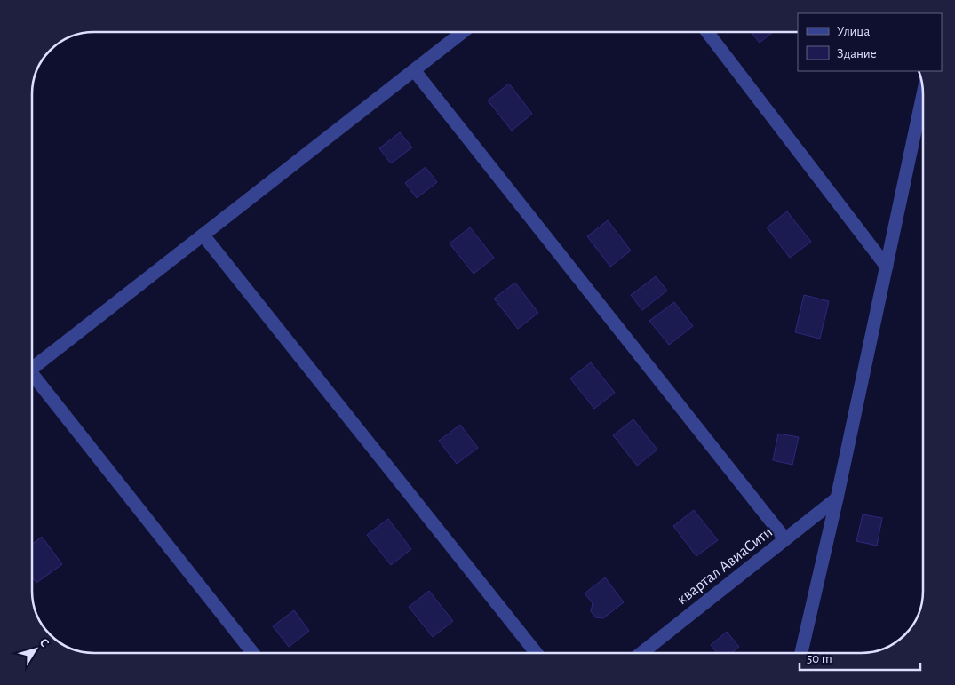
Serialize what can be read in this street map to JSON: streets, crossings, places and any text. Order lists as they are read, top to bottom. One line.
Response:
{"streets":{"street":["квартал АвиаСити"]},"legend":["Улица","Здание"],"scale_bar":"50 m","north":"top right"}
